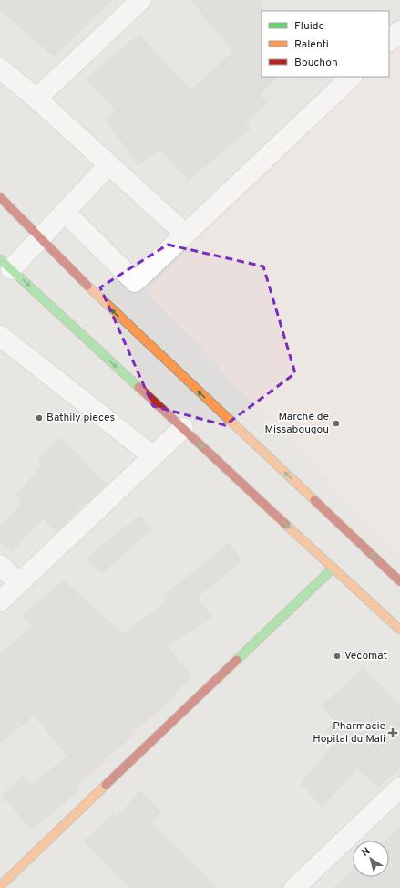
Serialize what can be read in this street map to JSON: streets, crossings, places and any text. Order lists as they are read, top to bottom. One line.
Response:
{"places":{"other":["Bathily pieces","Marché de Missabougou","Vecomat"],"health":["Pharmacie Hopital du Mali"]},"legend":["Fluide","Ralenti","Bouchon"],"north":"top left"}
